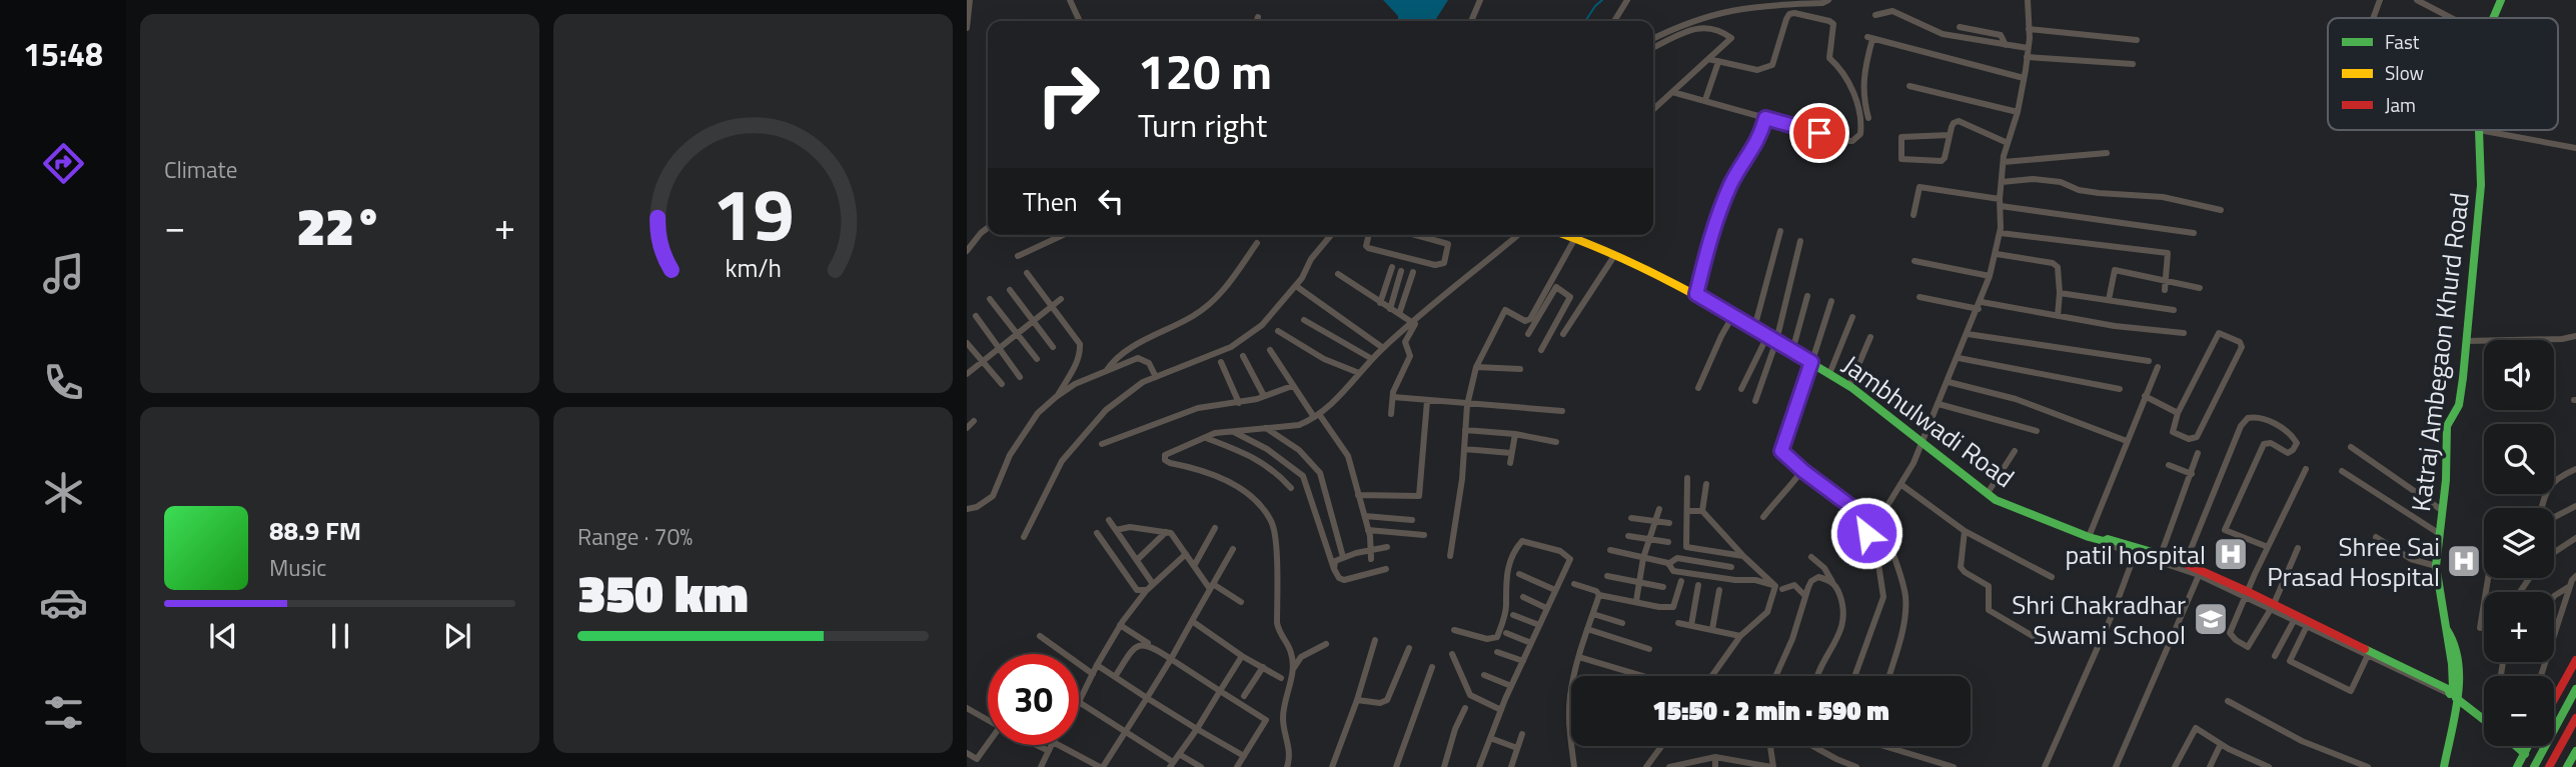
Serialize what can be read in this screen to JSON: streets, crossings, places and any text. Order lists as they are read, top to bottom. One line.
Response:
{"streets":{"main road":["Katraj Ambegaon Khurd Road","Jambhulwadi Road"]},"crossings":[["Katraj Ambegaon Khurd Road","Jambhulwadi Road"]],"places":{"hospital":["patil hospital","Shree Sai Prasad Hospital"],"school or university":["Shri Chakradhar Swami School"]},"legend":["Fast","Slow","Jam"],"page":{"tabs":"15:48","tile":["Climate",["Range · 70%","350 km"]],"turn":["120 m","Turn right"],"then":"Then","heat":["−","22°","+"],"map_buttons":["+","−"],"song":["88.9 FM","Music"],"limit":"30","trip":"15:50 · 2 min · 590 m","gauge":["19","km/h"]}}
